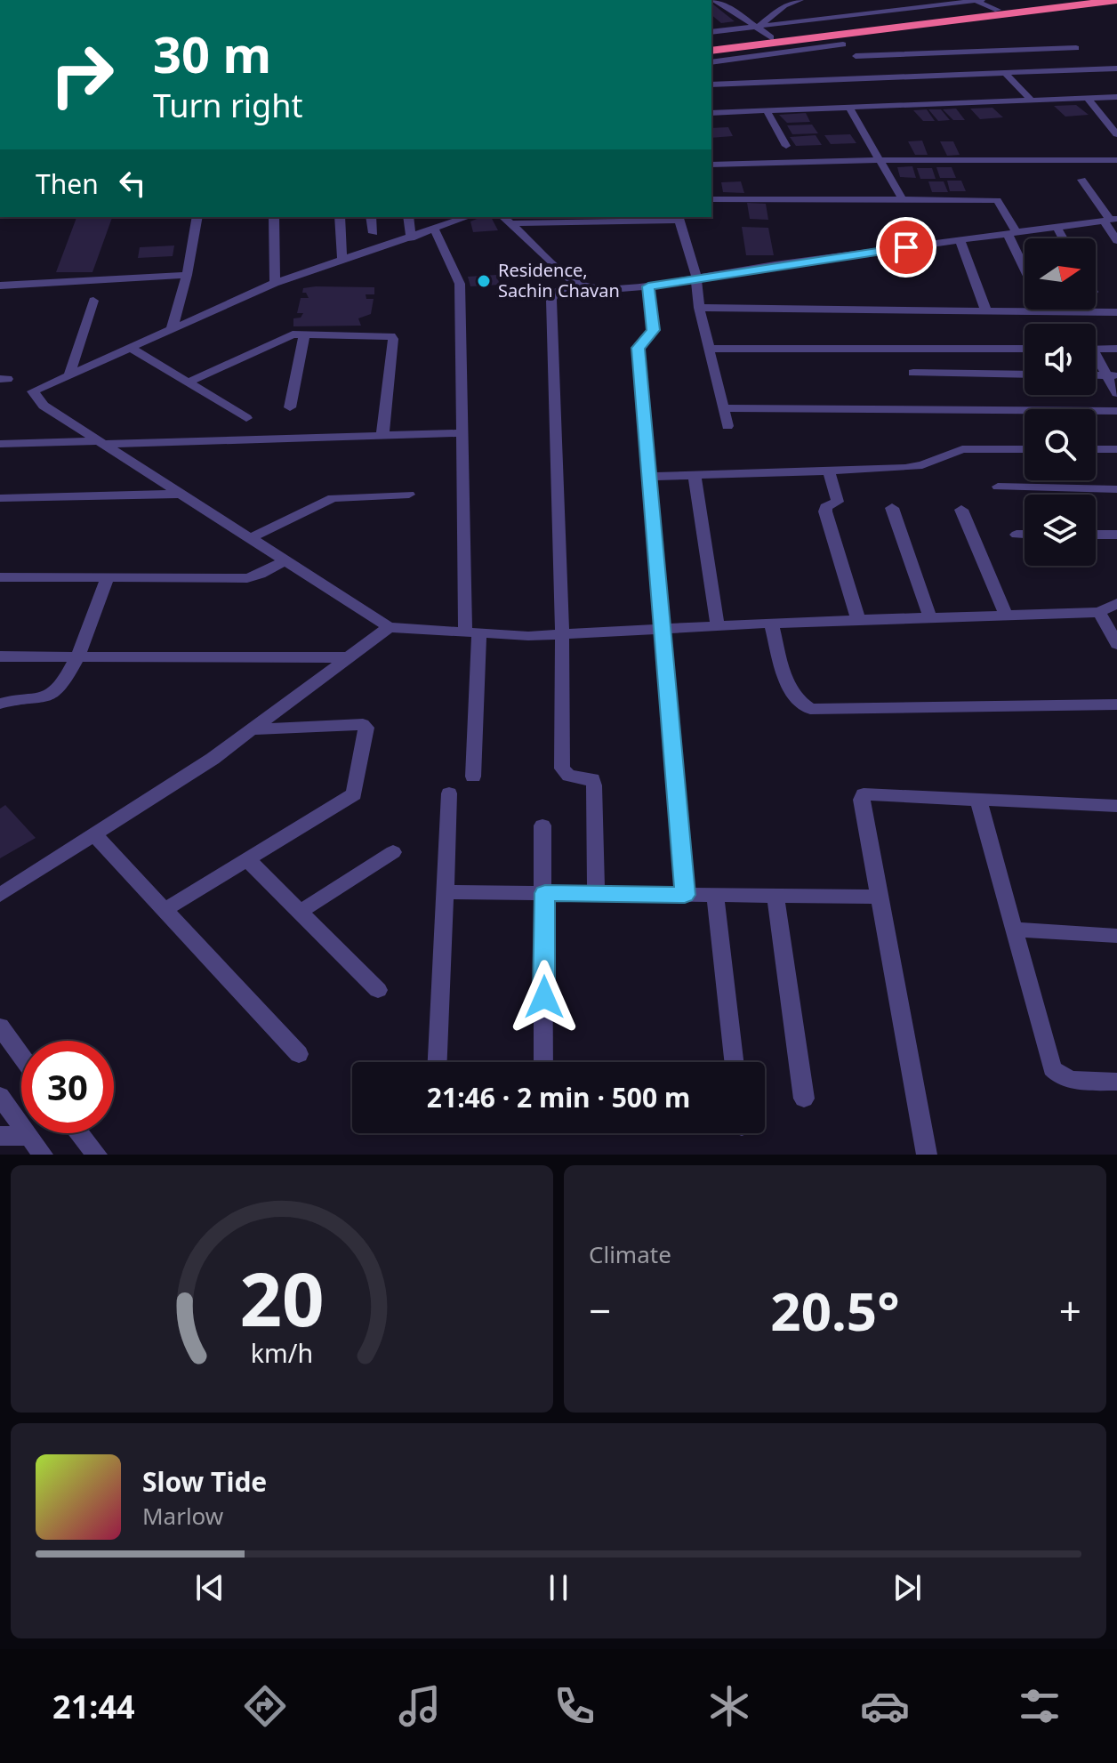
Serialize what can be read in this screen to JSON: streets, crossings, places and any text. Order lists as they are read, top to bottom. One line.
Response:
{"places":["Residence, Sachin Chavan"],"north":"right","page":{"turn":["30 m","Turn right"],"then":"Then","limit":"30","trip":"21:46 · 2 min · 500 m","tile":"Climate","heat":["−","20.5°","+"],"song":["Slow Tide","Marlow"],"tabs":"21:44","gauge":["20","km/h"]}}
